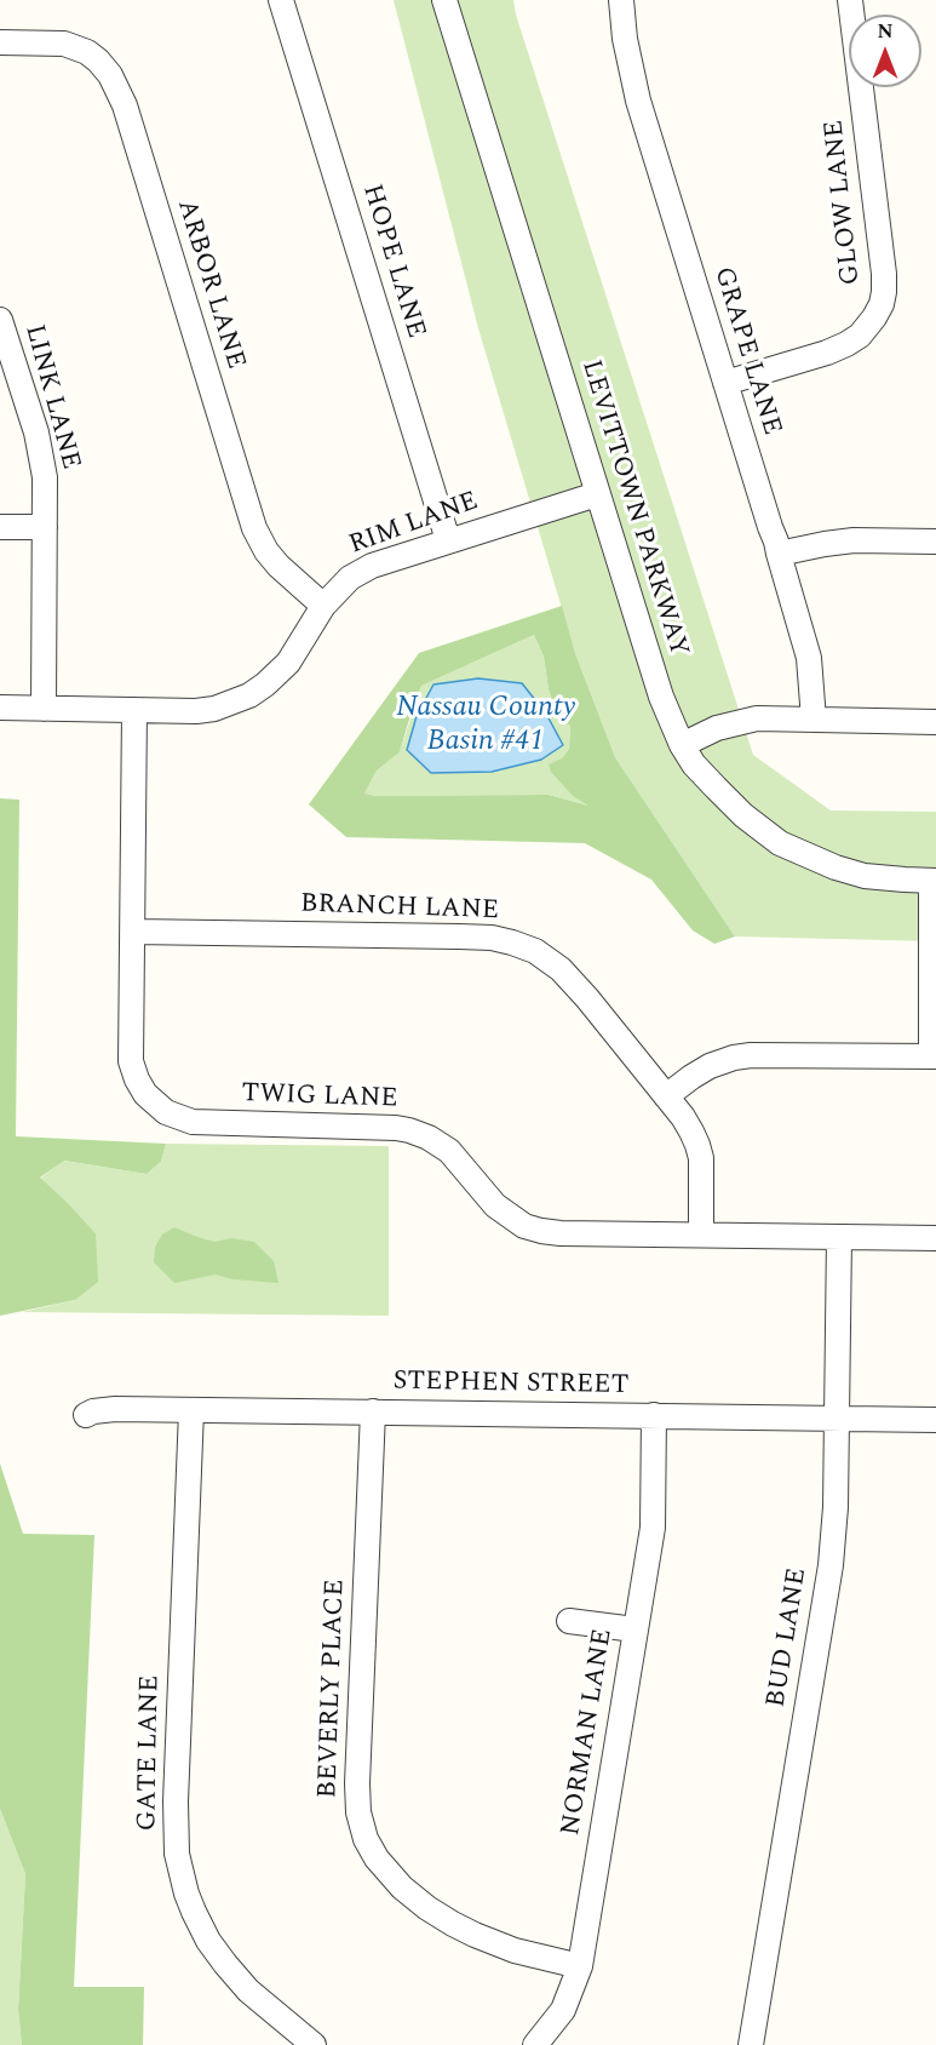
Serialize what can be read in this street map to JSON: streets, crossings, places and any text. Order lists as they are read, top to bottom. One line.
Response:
{"streets":{"street":["GLOW LANE","HOPE LANE","ARBOR LANE","GRAPE LANE","LINK LANE","LEVITTOWN PARKWAY","RIM LANE","BRANCH LANE","TWIG LANE","STEPHEN STREET","BUD LANE","BEVERLY PLACE","NORMAN LANE","GATE LANE"]},"crossings":[["GLOW LANE","GRAPE LANE"],["HOPE LANE","RIM LANE"],["ARBOR LANE","RIM LANE"],["LINK LANE","RIM LANE"],["LEVITTOWN PARKWAY","RIM LANE"],["RIM LANE","TWIG LANE"],["BRANCH LANE","TWIG LANE"],["TWIG LANE","BUD LANE"],["STEPHEN STREET","BUD LANE"],["STEPHEN STREET","BEVERLY PLACE"],["STEPHEN STREET","NORMAN LANE"],["STEPHEN STREET","GATE LANE"],["BEVERLY PLACE","NORMAN LANE"]],"water":["Nassau County Basin #41"],"north":"top"}
